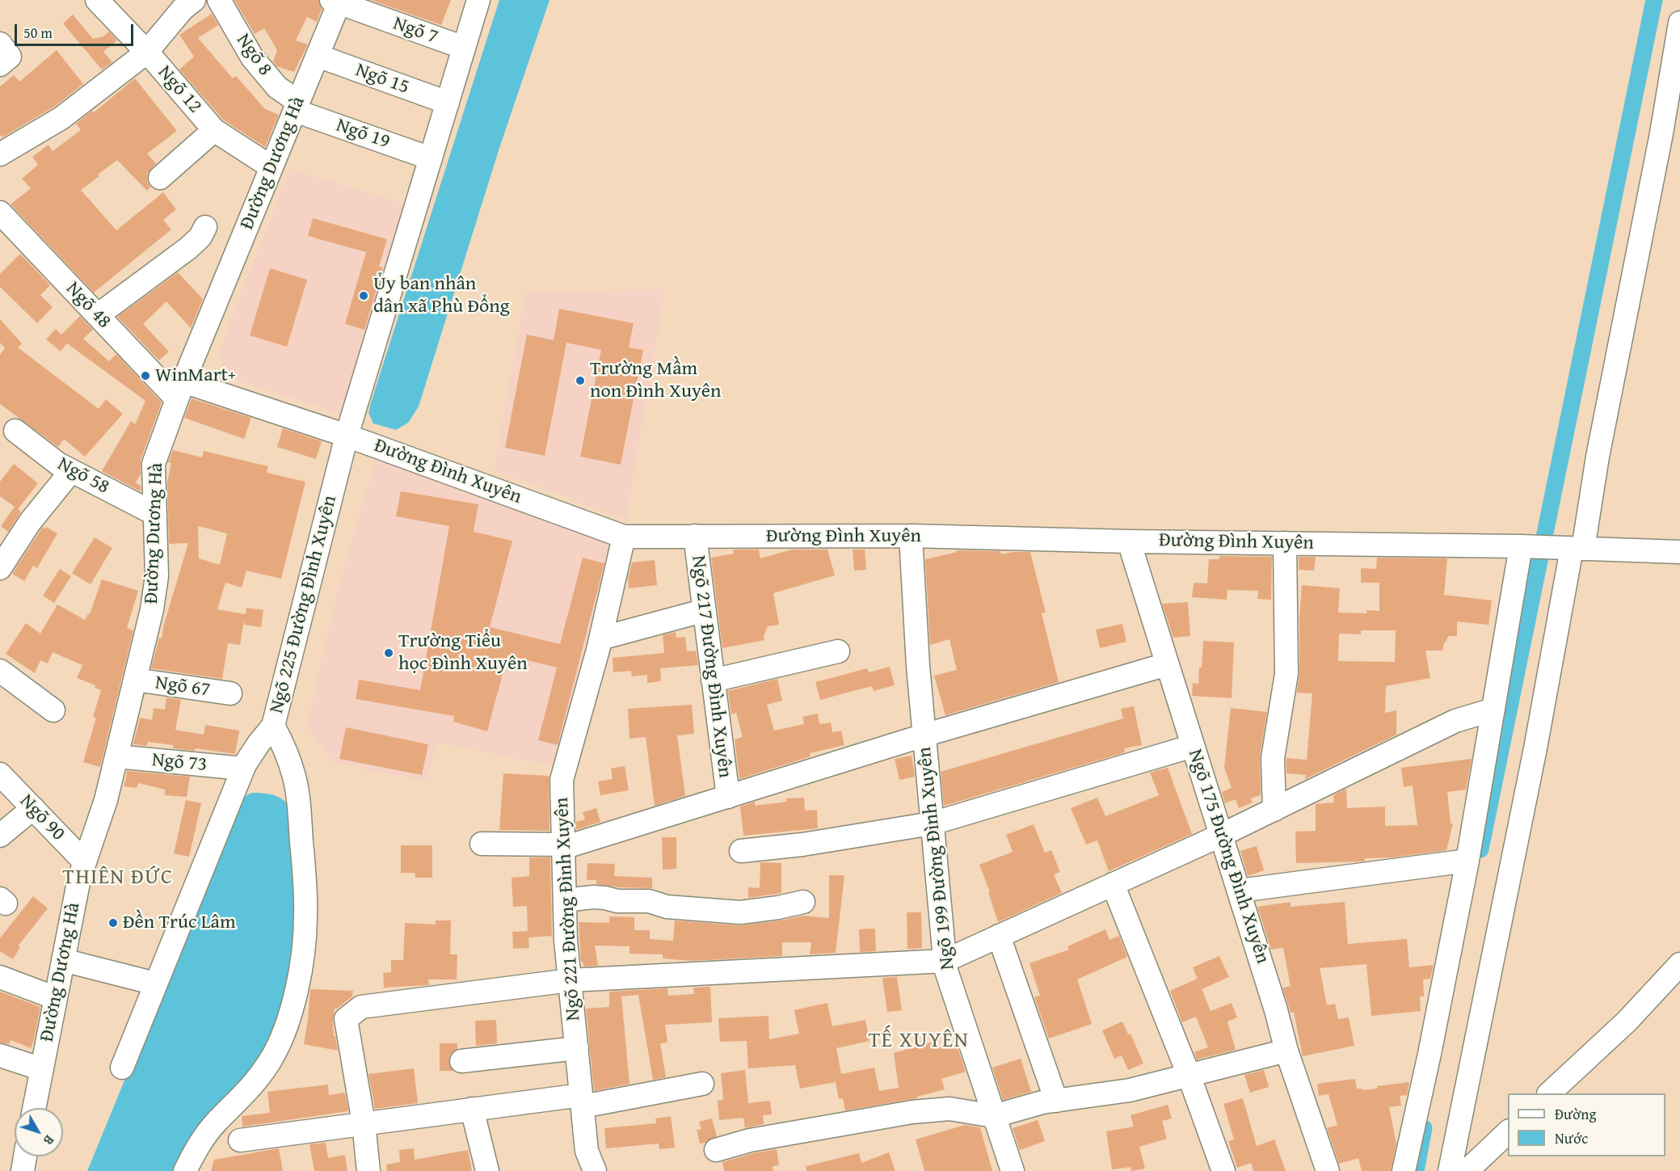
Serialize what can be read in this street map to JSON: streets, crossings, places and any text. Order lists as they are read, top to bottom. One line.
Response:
{"streets":{"street":["Ngõ 7","Ngõ 8","Ngõ 15","Ngõ 12","Ngõ 19","Đường Dương Hà","Ngõ 48","Đường Đình Xuyên","Ngõ 58","Ngõ 225 Đường Đình Xuyên","Ngõ 217 Đường Đình Xuyên","Ngõ 67","Ngõ 73","Ngõ 90","Ngõ 175 Đường Đình Xuyên","Ngõ 199 Đường Đình Xuyên","Ngõ 221 Đường Đình Xuyên"]},"crossings":[["Ngõ 7","Đường Dương Hà"],["Ngõ 7","Ngõ 225 Đường Đình Xuyên"],["Ngõ 8","Ngõ 19"],["Ngõ 8","Đường Dương Hà"],["Ngõ 15","Đường Dương Hà"],["Ngõ 15","Ngõ 225 Đường Đình Xuyên"],["Ngõ 12","Đường Dương Hà"],["Ngõ 19","Đường Dương Hà"],["Ngõ 19","Ngõ 225 Đường Đình Xuyên"],["Đường Dương Hà","Ngõ 48"],["Đường Dương Hà","Đường Đình Xuyên"],["Đường Dương Hà","Ngõ 58"],["Đường Dương Hà","Ngõ 67"],["Đường Dương Hà","Ngõ 73"],["Đường Dương Hà","Ngõ 90"],["Ngõ 48","Đường Đình Xuyên"],["Đường Đình Xuyên","Ngõ 225 Đường Đình Xuyên"],["Đường Đình Xuyên","Ngõ 217 Đường Đình Xuyên"],["Đường Đình Xuyên","Ngõ 175 Đường Đình Xuyên"],["Đường Đình Xuyên","Ngõ 199 Đường Đình Xuyên"],["Đường Đình Xuyên","Ngõ 221 Đường Đình Xuyên"]],"districts":["THIÊN ĐỨC","TẾ XUYÊN"],"places":["Ủy ban nhân dân xã Phù Đổng","WinMart+","Trường Mầm non Đình Xuyên","Trường Tiểu học Đình Xuyên","Đền Trúc Lâm"],"legend":["Đường","Nước"],"scale_bar":"50 m","north":"bottom right"}
